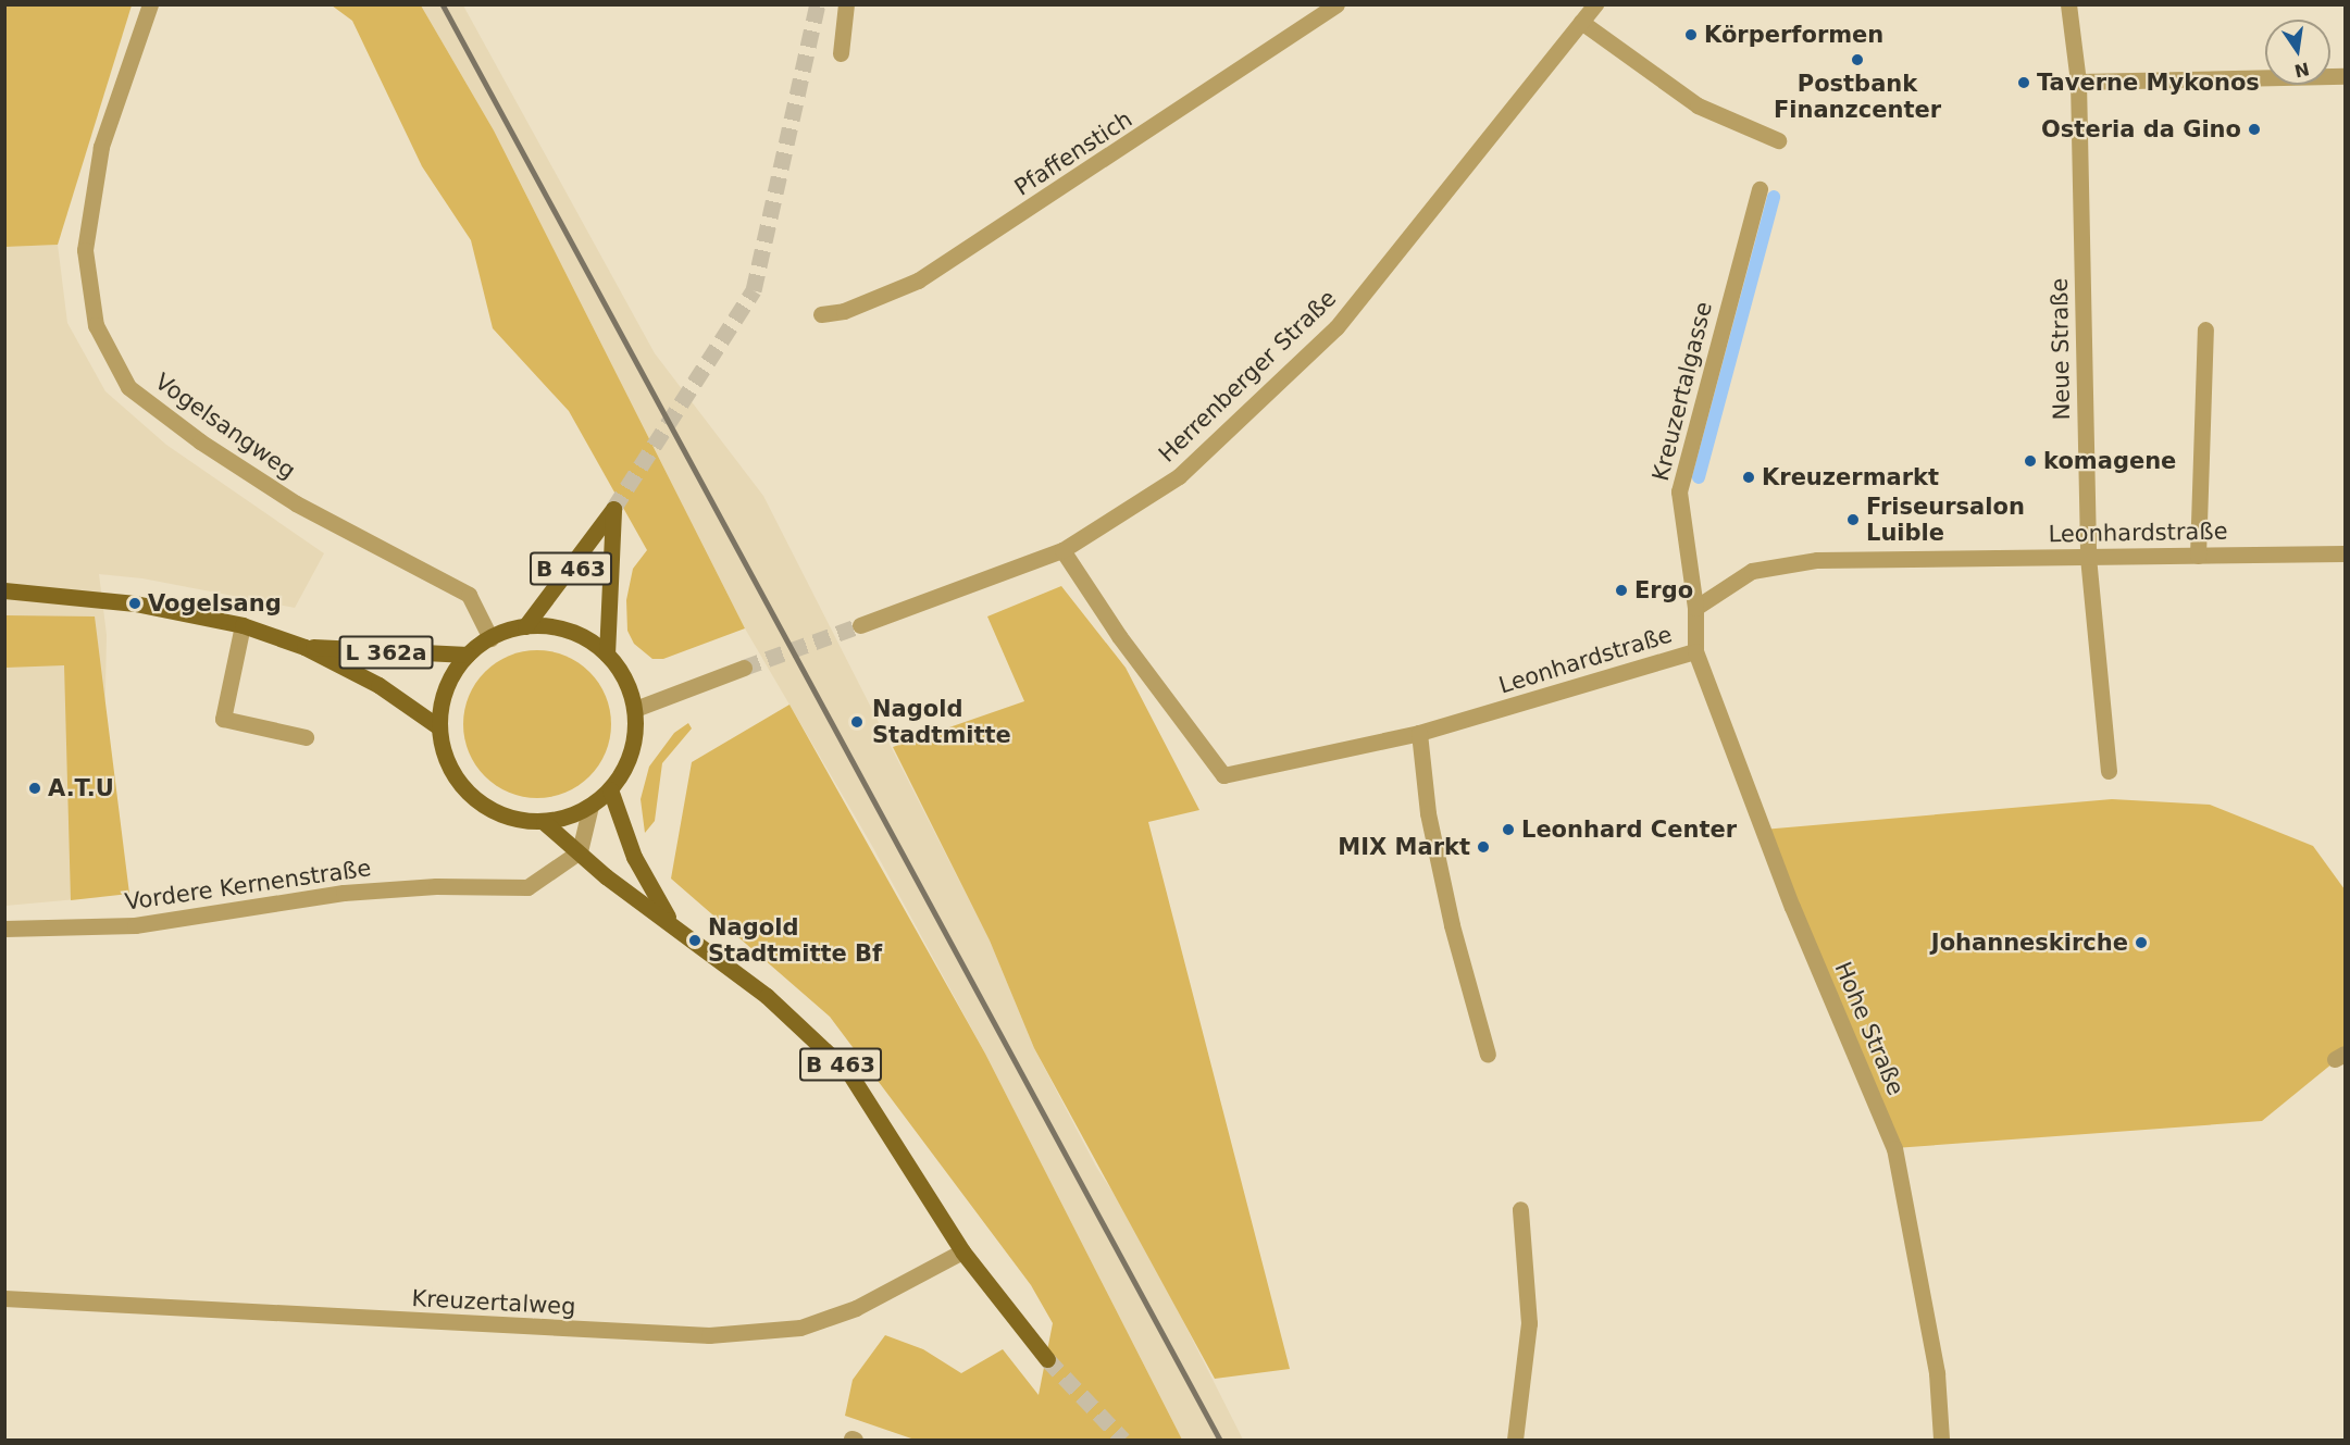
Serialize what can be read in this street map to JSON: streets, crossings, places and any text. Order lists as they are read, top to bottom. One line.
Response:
{"streets":{"main road":["B 463","L 362a"],"street":["Pfaffenstich","Neue Straße","Herrenberger Straße","Kreuzertalgasse","Vogelsangweg","Leonhardstraße","Vordere Kernenstraße","Hohe Straße","Kreuzertalweg"]},"crossings":[["Neue Straße","Leonhardstraße"],["Herrenberger Straße","Leonhardstraße"],["Kreuzertalgasse","Leonhardstraße"],["Vogelsangweg","B 463"],["Vogelsangweg","L 362a"],["Leonhardstraße","Hohe Straße"],["B 463","L 362a"],["B 463","Vordere Kernenstraße"],["B 463","Kreuzertalweg"]],"places":["Körperformen","Postbank Finanzcenter","Taverne Mykonos","Osteria da Gino","komagene","Kreuzermarkt","Friseursalon Luible","Ergo","Vogelsang","Nagold Stadtmitte","A.T.U","Leonhard Center","MIX Markt","Nagold Stadtmitte Bf","Johanneskirche"],"north":"bottom"}
